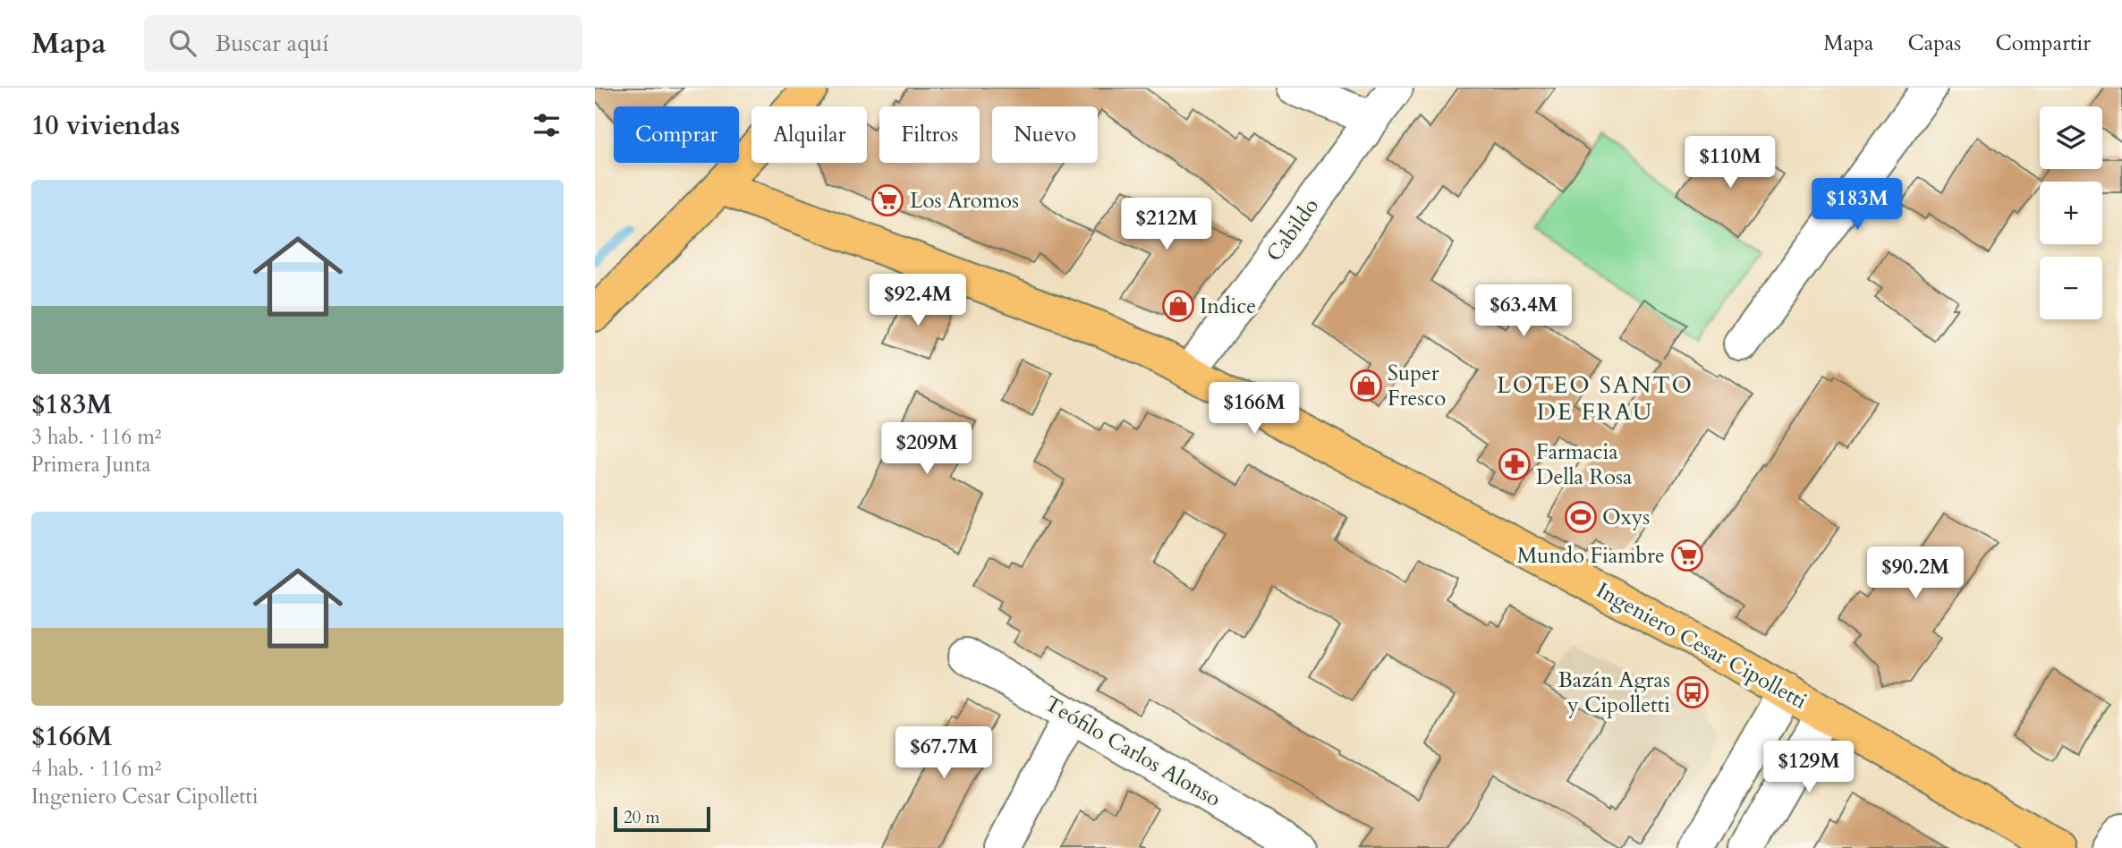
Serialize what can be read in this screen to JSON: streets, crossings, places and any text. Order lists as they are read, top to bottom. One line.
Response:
{"streets":{"main road":["Ingeniero Cesar Cipolletti"],"street":["Cabildo","Teófilo Carlos Alonso"]},"crossings":[["Cabildo","Ingeniero Cesar Cipolletti"]],"districts":["LOTEO SANTO DE FRAU"],"places":{"supermarket":["Los Aromos","Mundo Fiambre"],"shop":["Indice","Super Fresco"],"pharmacy":["Farmacia Della Rosa"],"sports":["Oxys"],"bus stop":["Bazán Agras y Cipolletti"]},"scale_bar":"20 m","page":{"header":"Mapa","search":"Buscar aquí","nav":["Mapa","Capas","Compartir"],"heading":"10 viviendas","map_buttons":["+","−"],"chip":["Comprar","Alquilar","Filtros","Nuevo"],"price":["$110M","$183M","$212M","$92.4M","$63.4M","$166M","$209M","$90.2M","$67.7M","$129M"],"list":[{"name":"$183M","note":"3 hab. · 116 m² · Primera Junta"},{"name":"$166M","note":"4 hab. · 116 m² · Ingeniero Cesar Cipolletti"}],"scale":"20 m"}}
